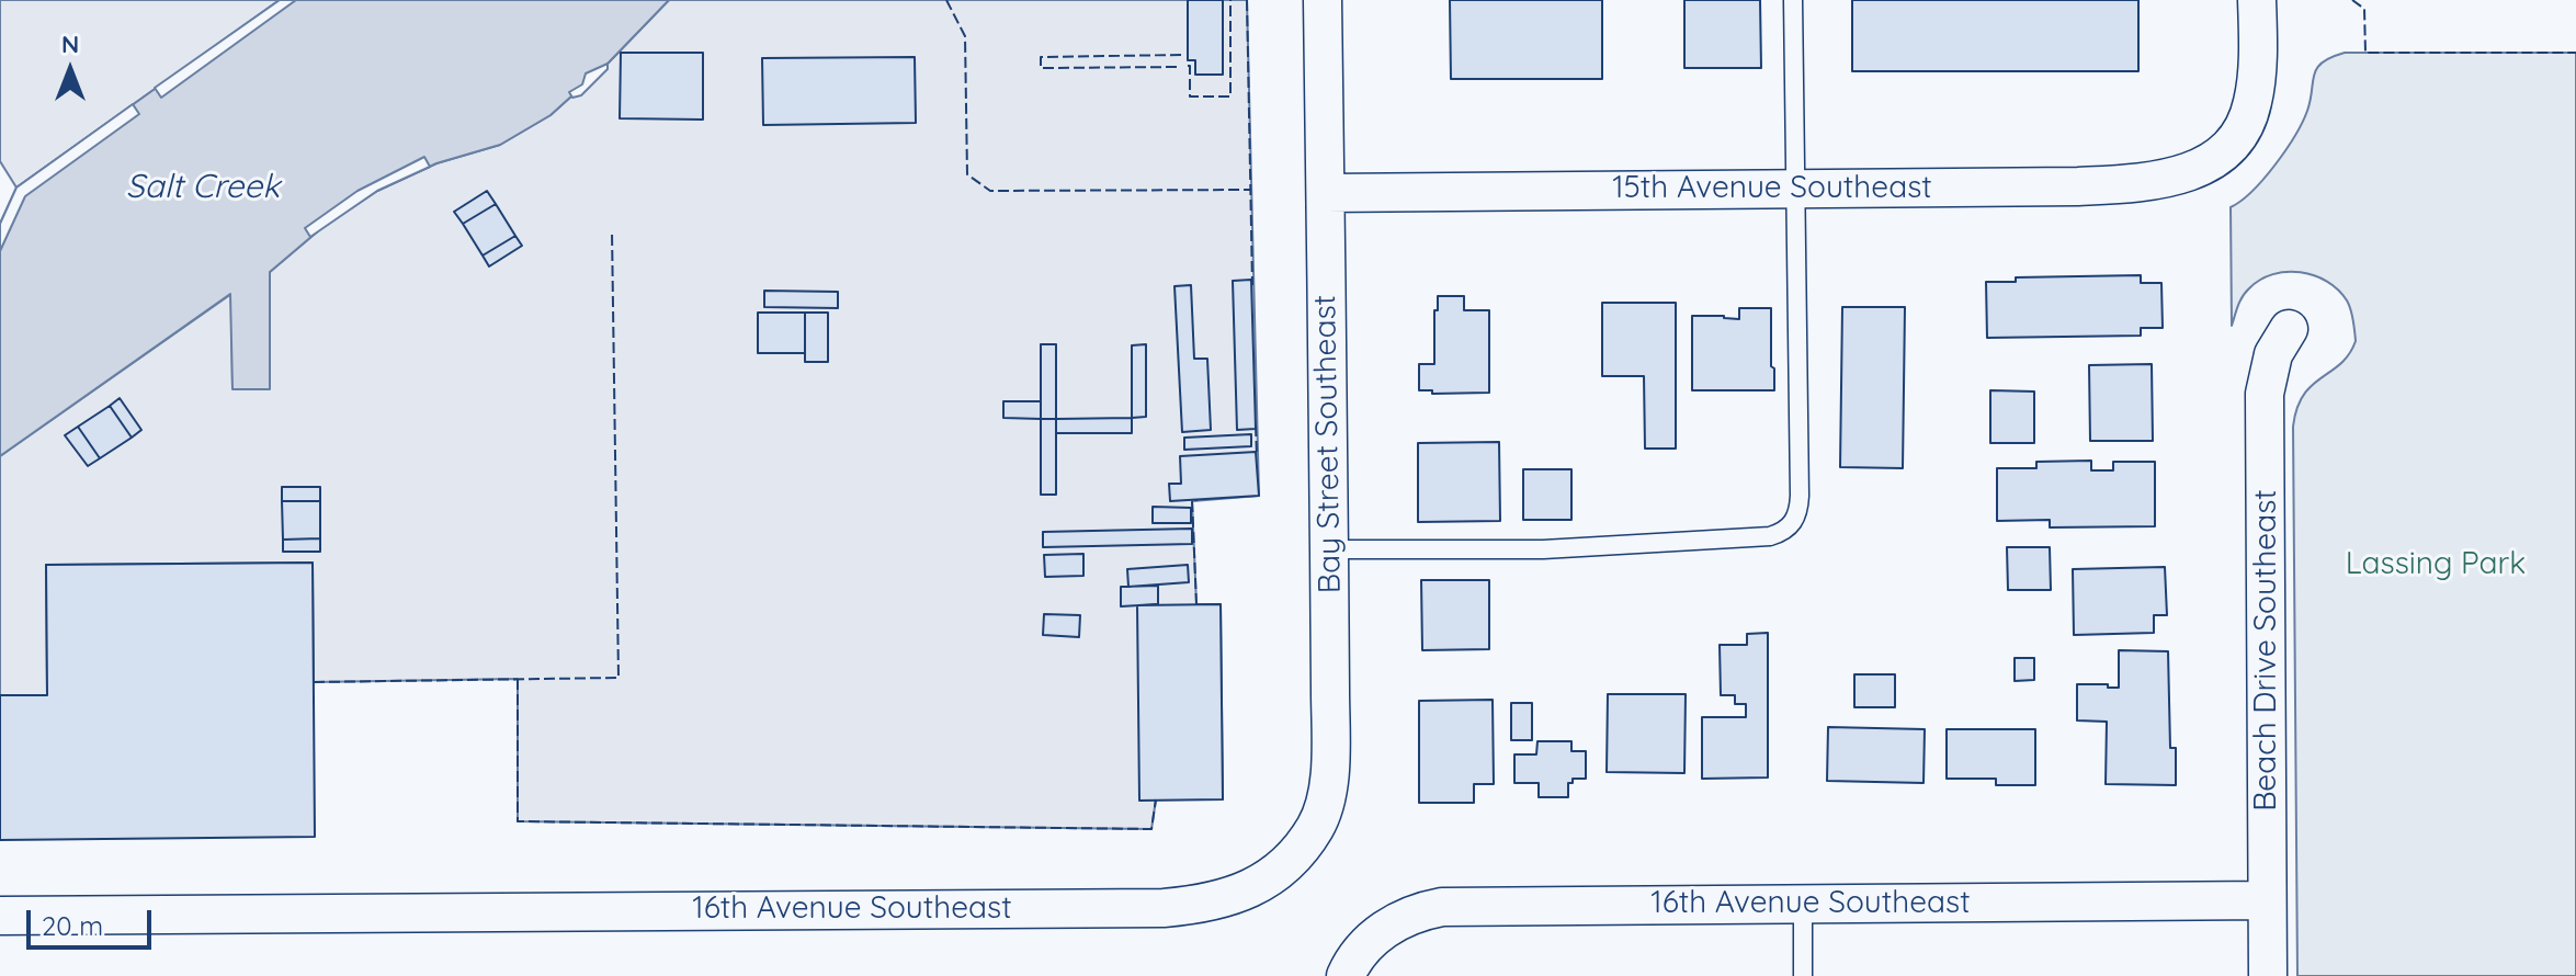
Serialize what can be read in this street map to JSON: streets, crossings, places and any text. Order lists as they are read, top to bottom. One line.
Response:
{"streets":{"street":["15th Avenue Southeast","Bay Street Southeast","Beach Drive Southeast","16th Avenue Southeast"]},"crossings":[["15th Avenue Southeast","Bay Street Southeast"],["Bay Street Southeast","16th Avenue Southeast"],["Beach Drive Southeast","16th Avenue Southeast"]],"water":["Salt Creek"],"parks":["Lassing Park"],"scale_bar":"20 m","north":"top"}
